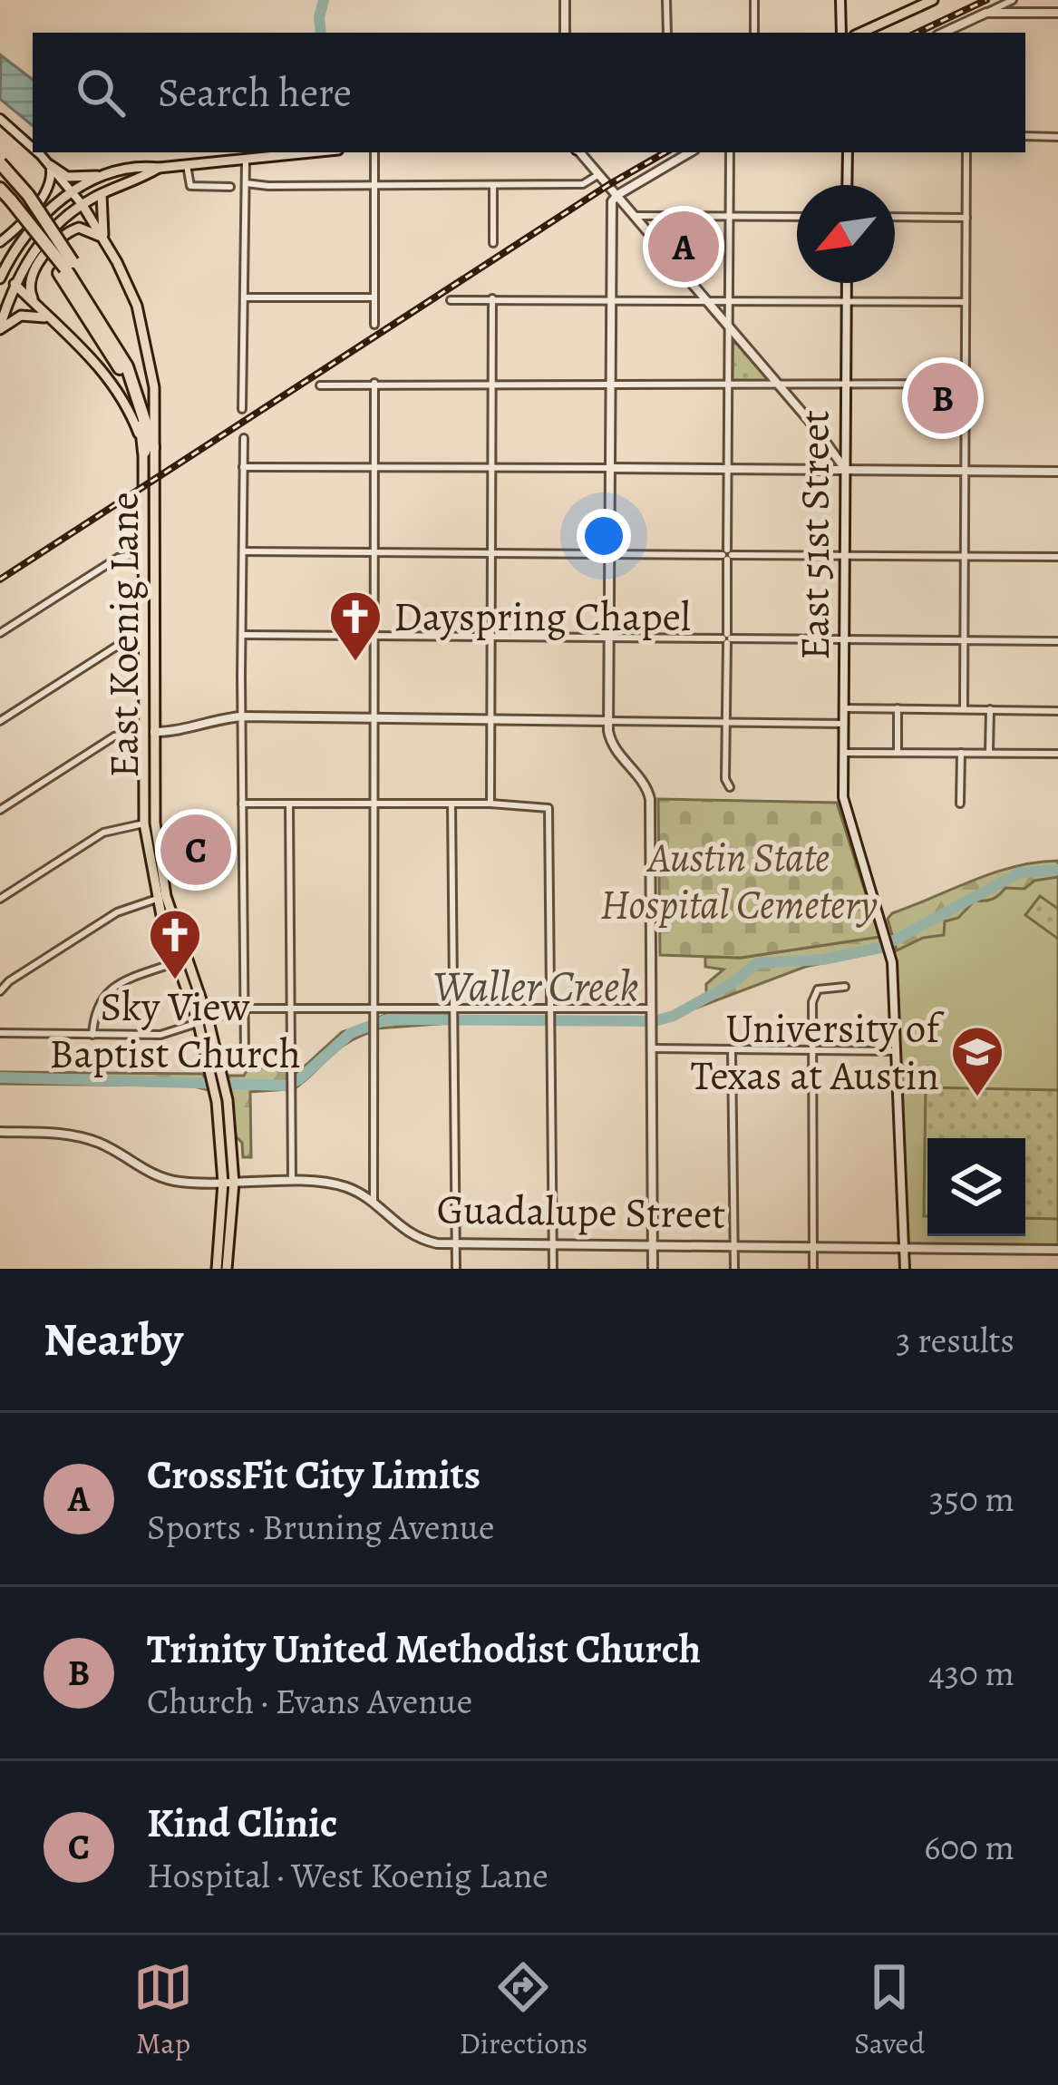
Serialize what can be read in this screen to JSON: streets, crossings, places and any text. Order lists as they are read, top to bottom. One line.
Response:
{"streets":{"main road":["East Koenig Lane"],"street":["East 51st Street","Guadalupe Street"]},"crossings":[["East 51st Street","Guadalupe Street"]],"water":["Waller Creek"],"parks":["Austin State Hospital Cemetery"],"places":{"church":["Dayspring Chapel","Sky View Baptist Church"],"school or university":["University of Texas at Austin"]},"north":"bottom left","page":{"search":"Search here","pins":["A","B","C"],"heading":["Nearby","3 results"],"list":[{"mark":"A","name":"CrossFit City Limits","note":"Sports · Bruning Avenue","value":"350 m"},{"mark":"B","name":"Trinity United Methodist Church","note":"Church · Evans Avenue","value":"430 m"},{"mark":"C","name":"Kind Clinic","note":"Hospital · West Koenig Lane","value":"600 m"}],"nav":["Map","Directions","Saved"]}}
